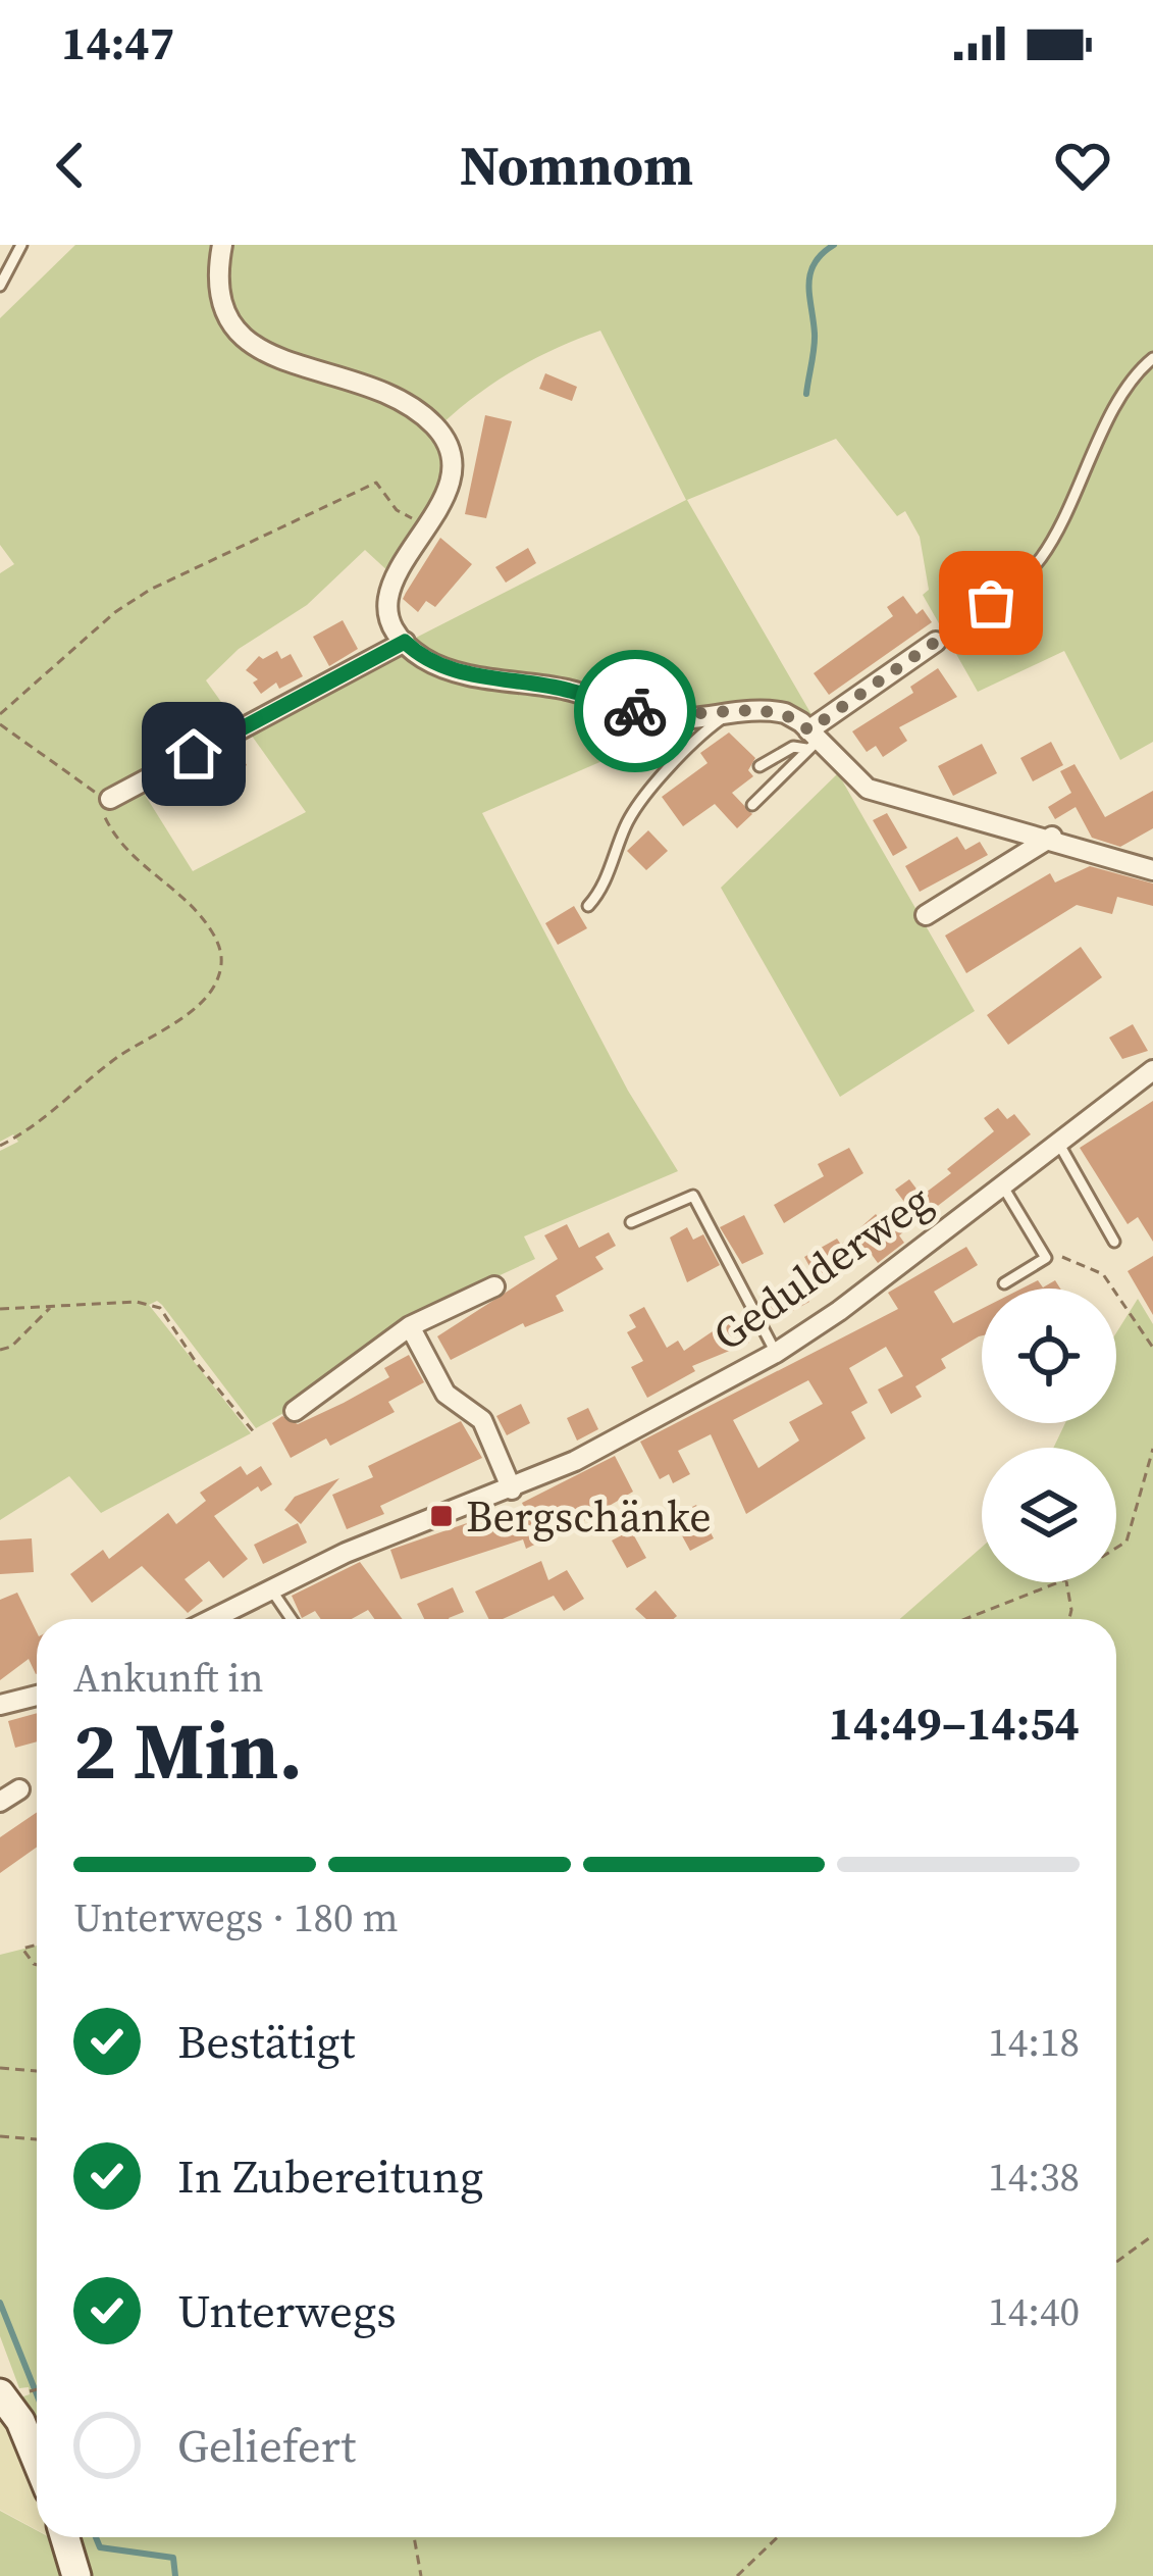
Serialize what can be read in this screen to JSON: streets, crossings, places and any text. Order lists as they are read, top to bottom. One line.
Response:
{"streets":{"street":["Gedulderweg"]},"places":{"transit":["Bergschänke"]},"page":{"status":"14:47","header":"Nomnom","heading":["2 Min.","Ankunft in","14:49–14:54"],"bar":"Unterwegs · 180 m","list":[["Bestätigt","14:18"],["In Zubereitung","14:38"],["Unterwegs","14:40"],"Geliefert"]}}
